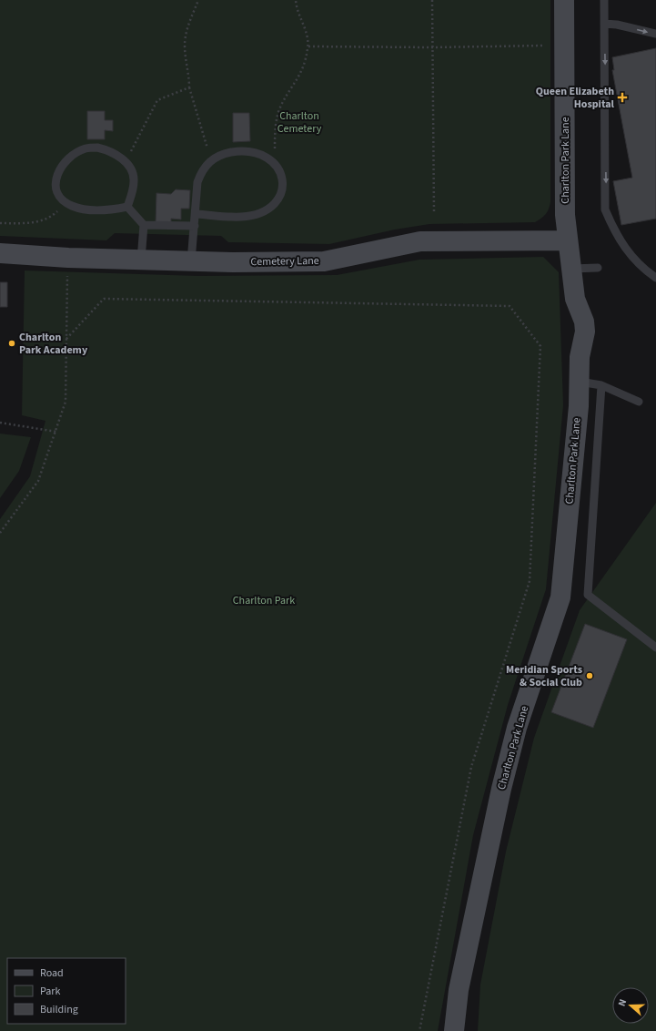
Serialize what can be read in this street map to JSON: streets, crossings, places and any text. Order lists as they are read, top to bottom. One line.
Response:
{"streets":{"street":["Charlton Park Lane","Cemetery Lane"]},"crossings":[["Charlton Park Lane","Cemetery Lane"]],"parks":["Charlton Cemetery","Charlton Park"],"places":{"health":["Queen Elizabeth Hospital"],"other":["Charlton Park Academy","Meridian Sports & Social Club"]},"legend":["Road","Park","Building"],"north":"left"}
